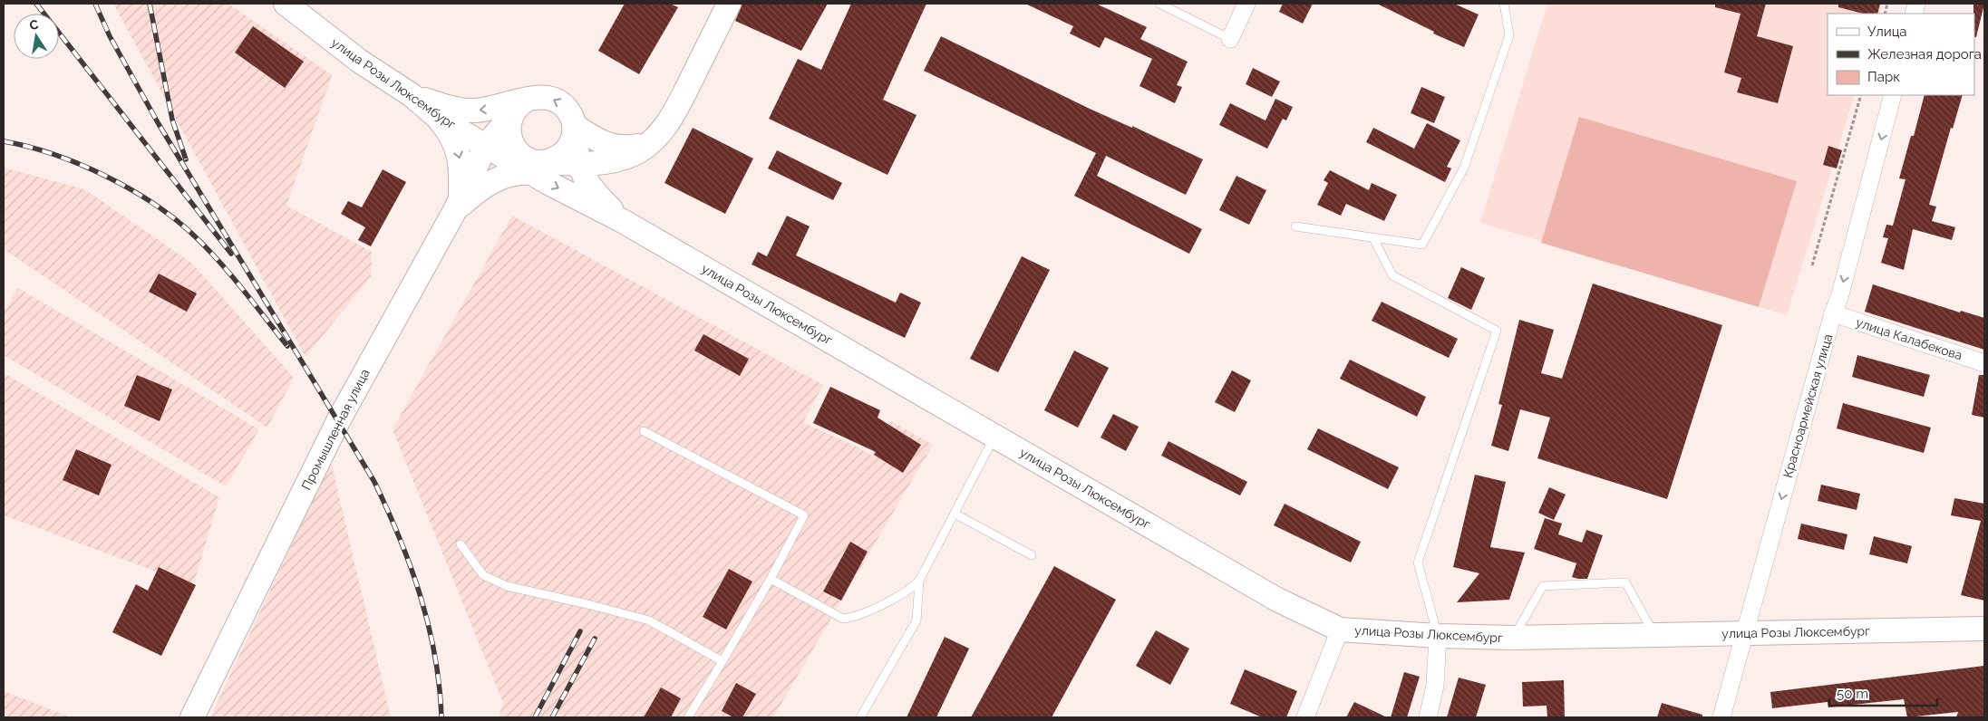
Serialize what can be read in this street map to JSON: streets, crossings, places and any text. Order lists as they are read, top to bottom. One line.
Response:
{"streets":{"main road":["улица Розы Люксембург","Промышленная улица"],"street":["улица Калабекова","Красноармейская улица"]},"crossings":[["улица Розы Люксембург","Красноармейская улица"],["улица Розы Люксембург","Промышленная улица"],["улица Калабекова","Красноармейская улица"]],"one_way":["Красноармейская улица"],"legend":["Улица","Железная дорога","Парк"],"scale_bar":"50 m","north":"top"}
